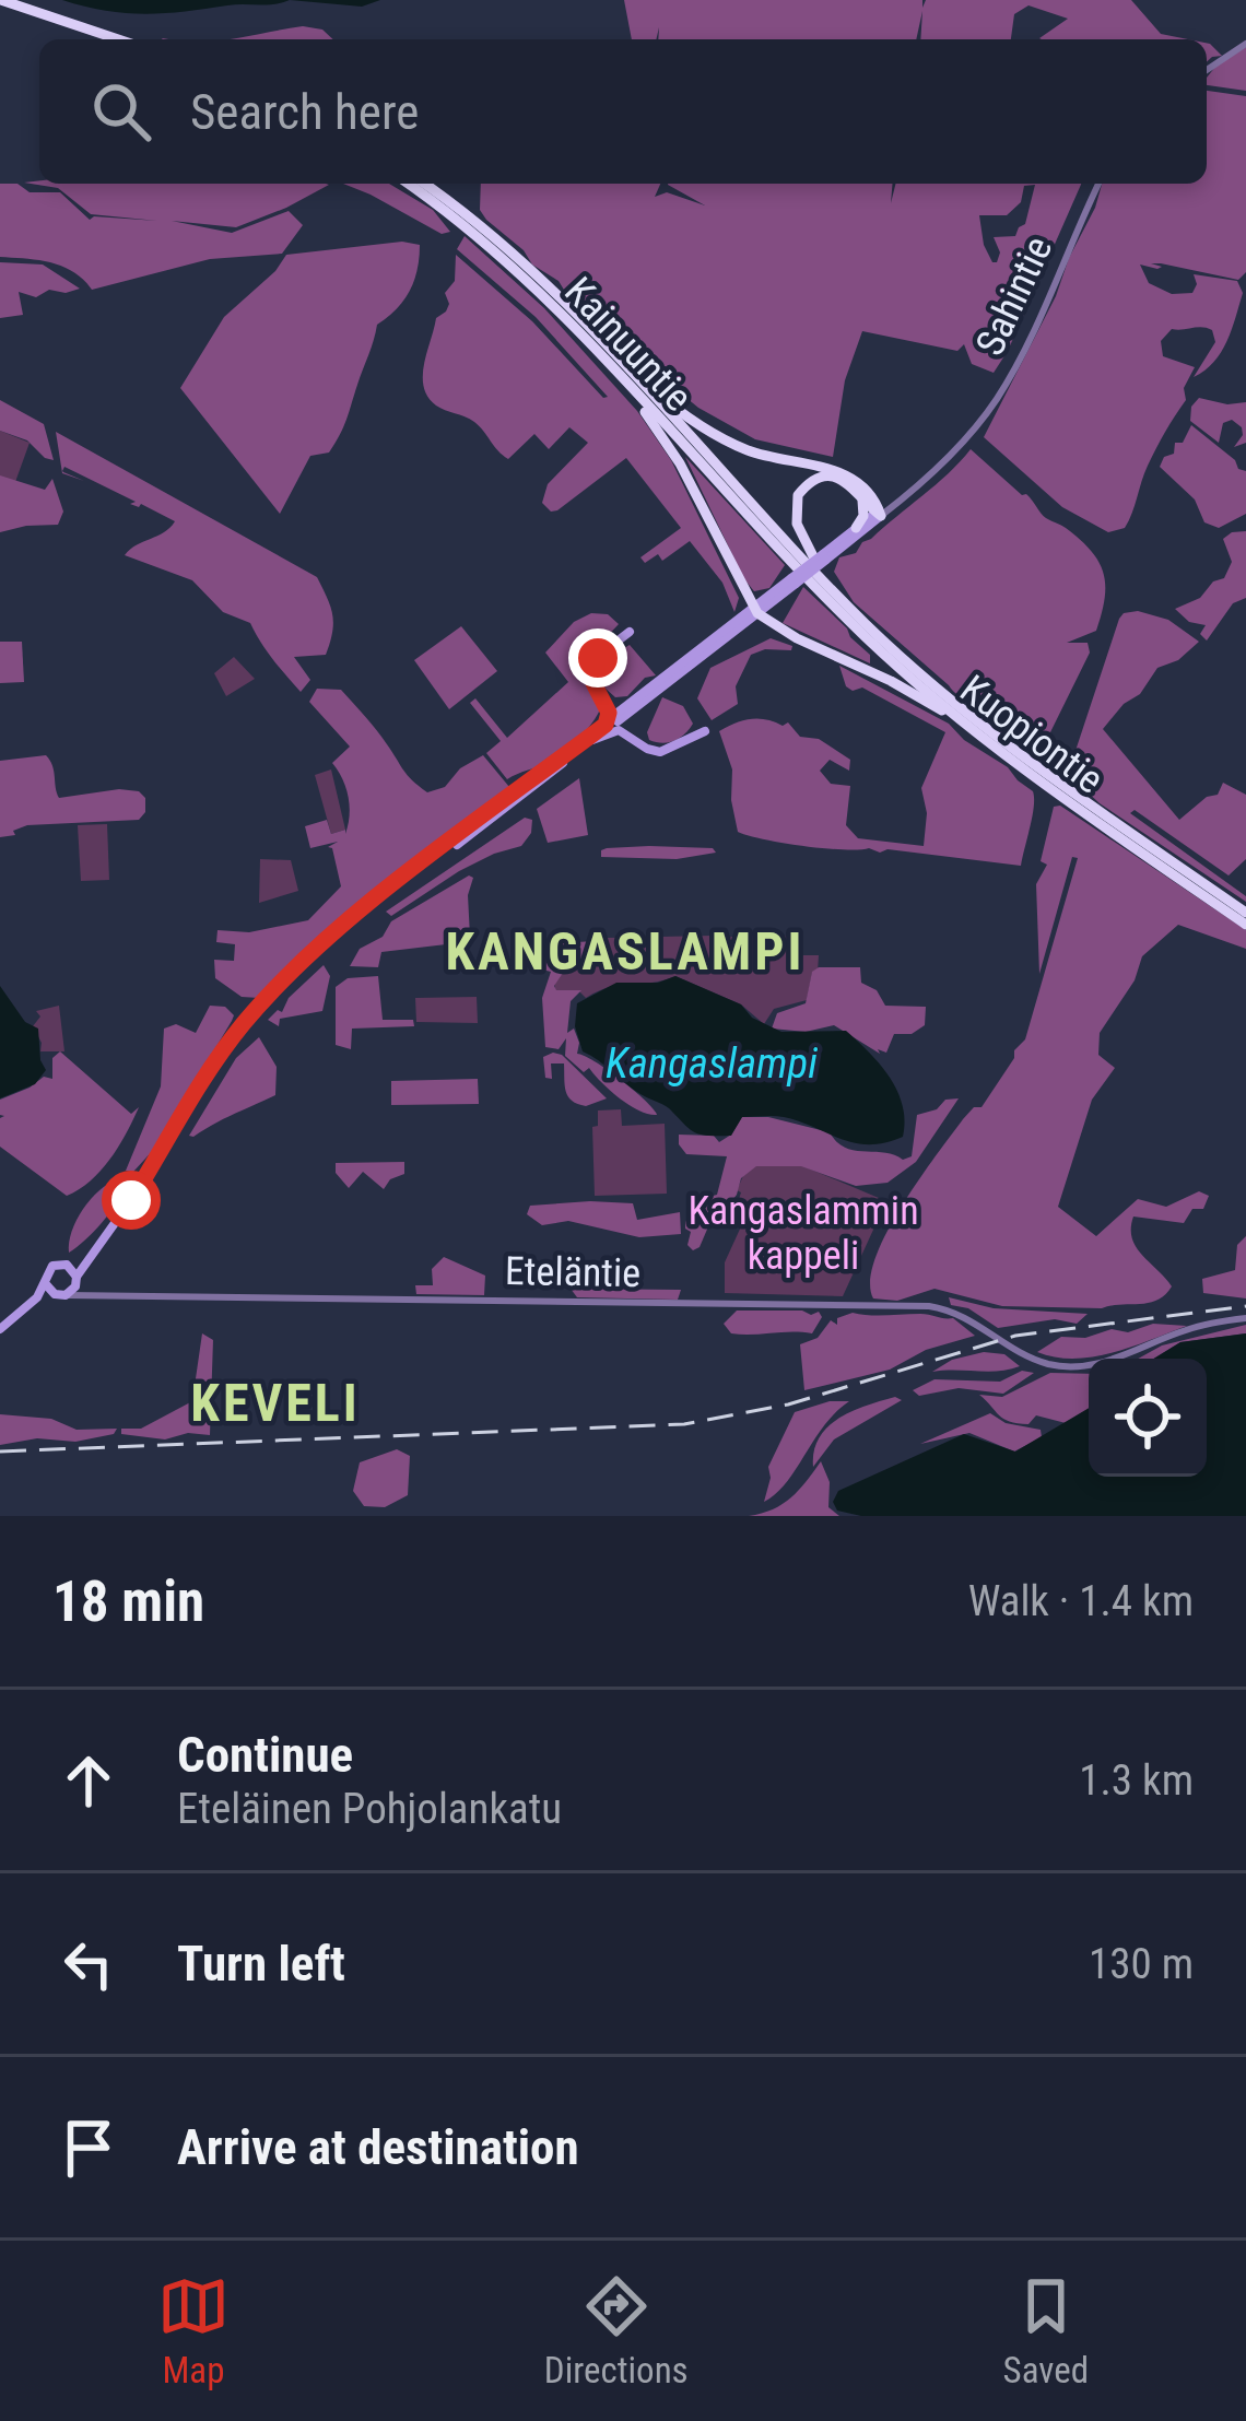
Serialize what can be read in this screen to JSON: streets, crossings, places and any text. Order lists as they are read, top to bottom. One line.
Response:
{"streets":{"highway":["Kainuuntie","Kuopiontie"],"street":["Sahintie","Eteläntie"]},"crossings":[["Kainuuntie","Kuopiontie"]],"districts":["KANGASLAMPI","KEVELI"],"water":["Kangaslampi"],"parks":["Kangaslammin kappeli"],"page":{"search":"Search here","heading":["18 min","Walk · 1.4 km"],"list":[["Continue","Eteläinen Pohjolankatu","1.3 km"],["Turn left","130 m"],"Arrive at destination"],"nav":["Map","Directions","Saved"]}}
